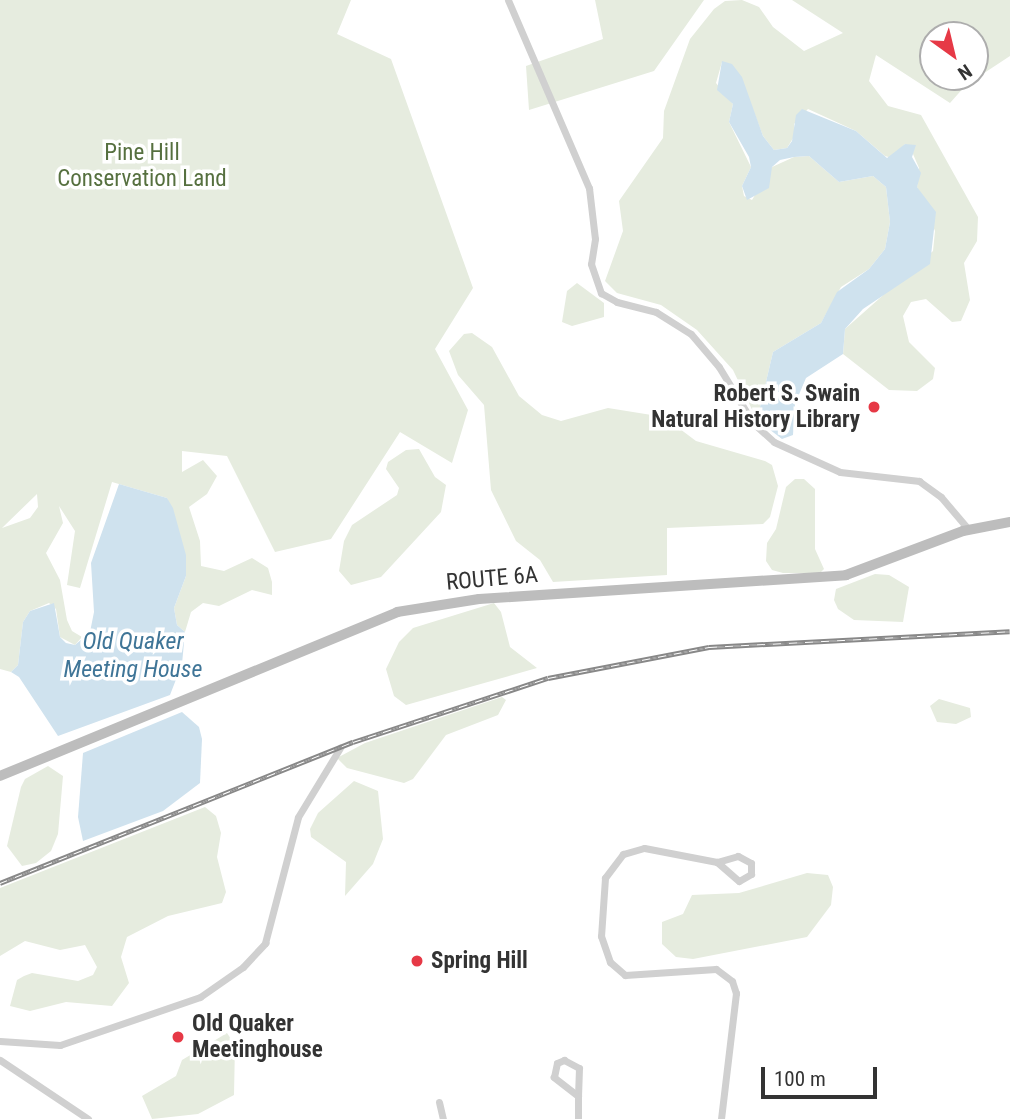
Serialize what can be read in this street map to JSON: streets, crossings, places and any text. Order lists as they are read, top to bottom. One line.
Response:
{"streets":{"main road":["ROUTE 6A"]},"water":["Old Quaker Meeting House"],"parks":["Pine Hill Conservation Land"],"places":["Robert S. Swain Natural History Library","Spring Hill","Old Quaker Meetinghouse"],"scale_bar":"100 m","north":"bottom right"}
